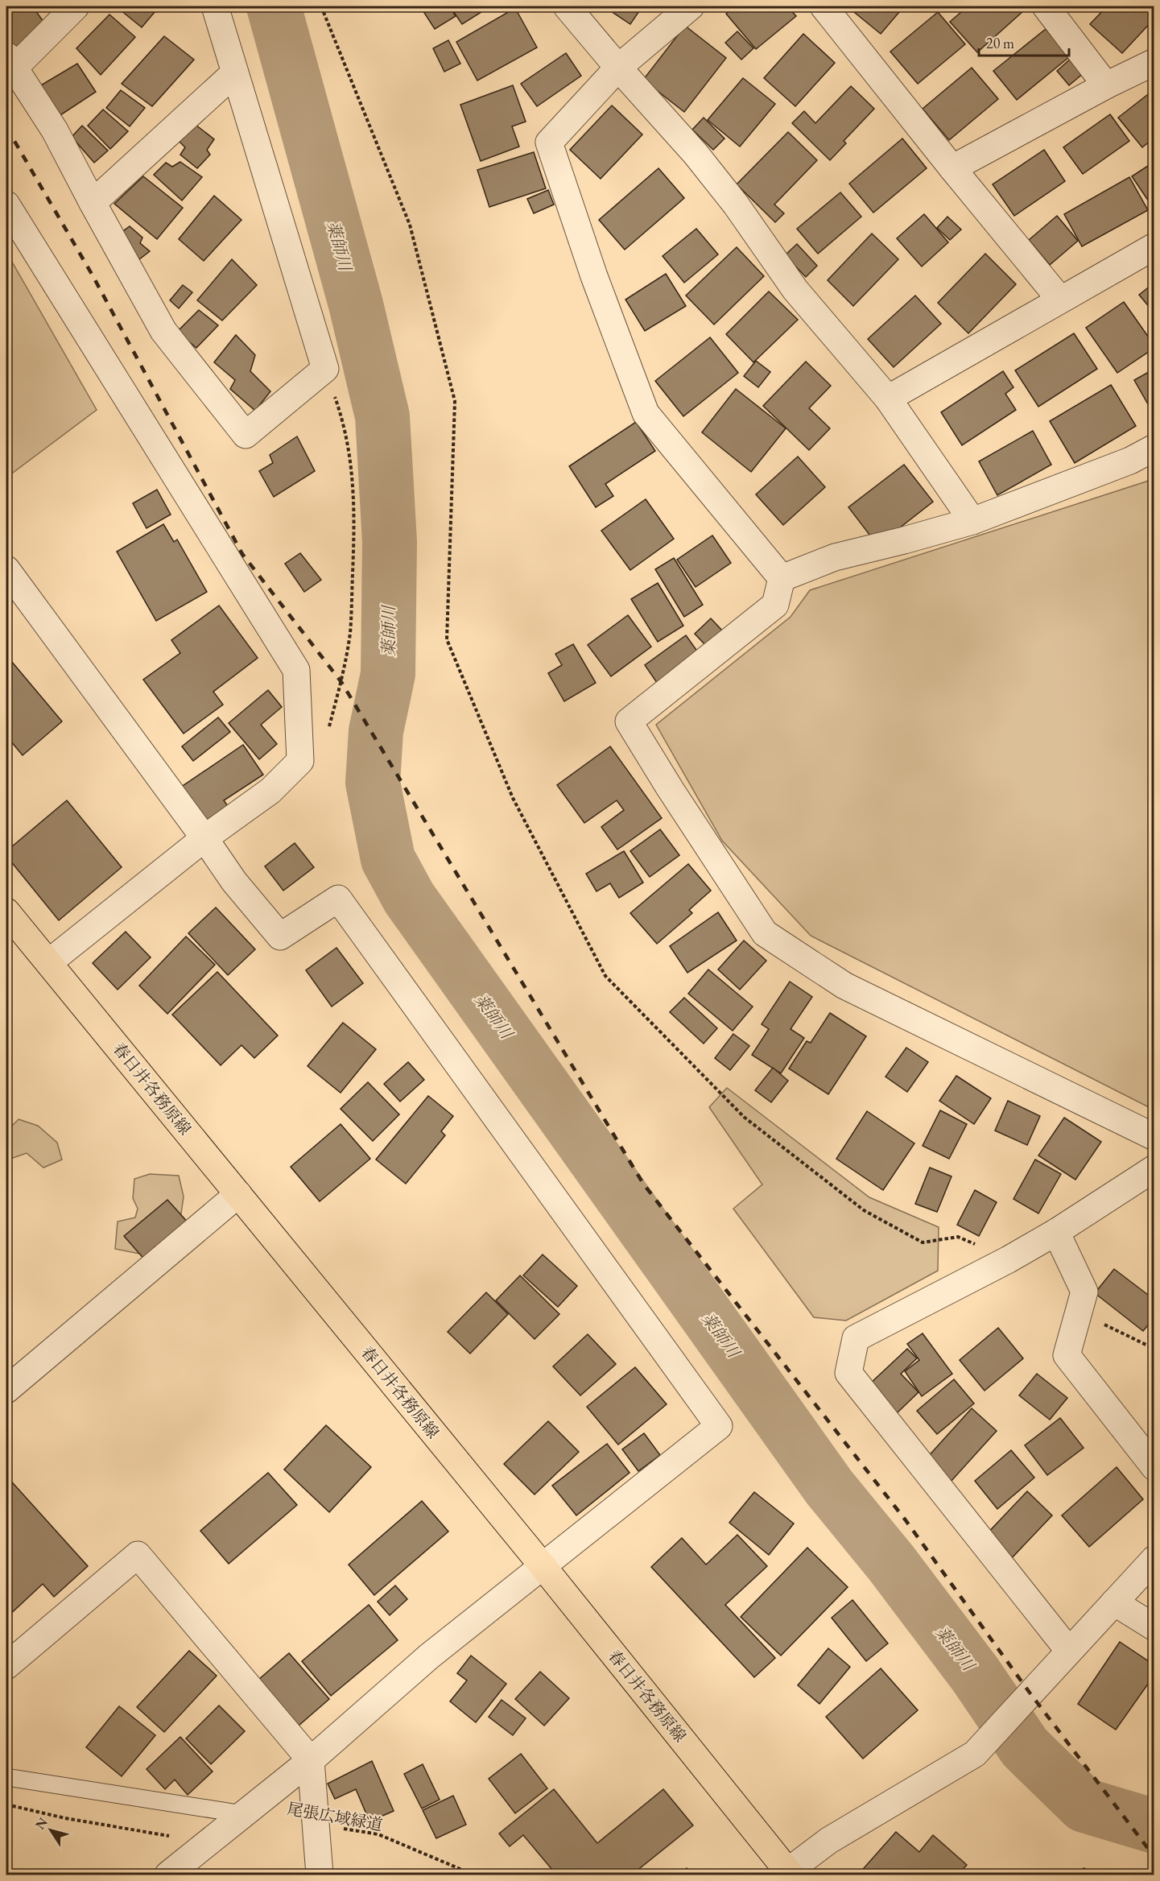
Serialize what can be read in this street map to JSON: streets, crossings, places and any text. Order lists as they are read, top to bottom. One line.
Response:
{"streets":{"main road":["春日井各務原線"],"path":["尾張広域緑道"]},"water":["薬師川"],"scale_bar":"20 m","north":"top left"}
